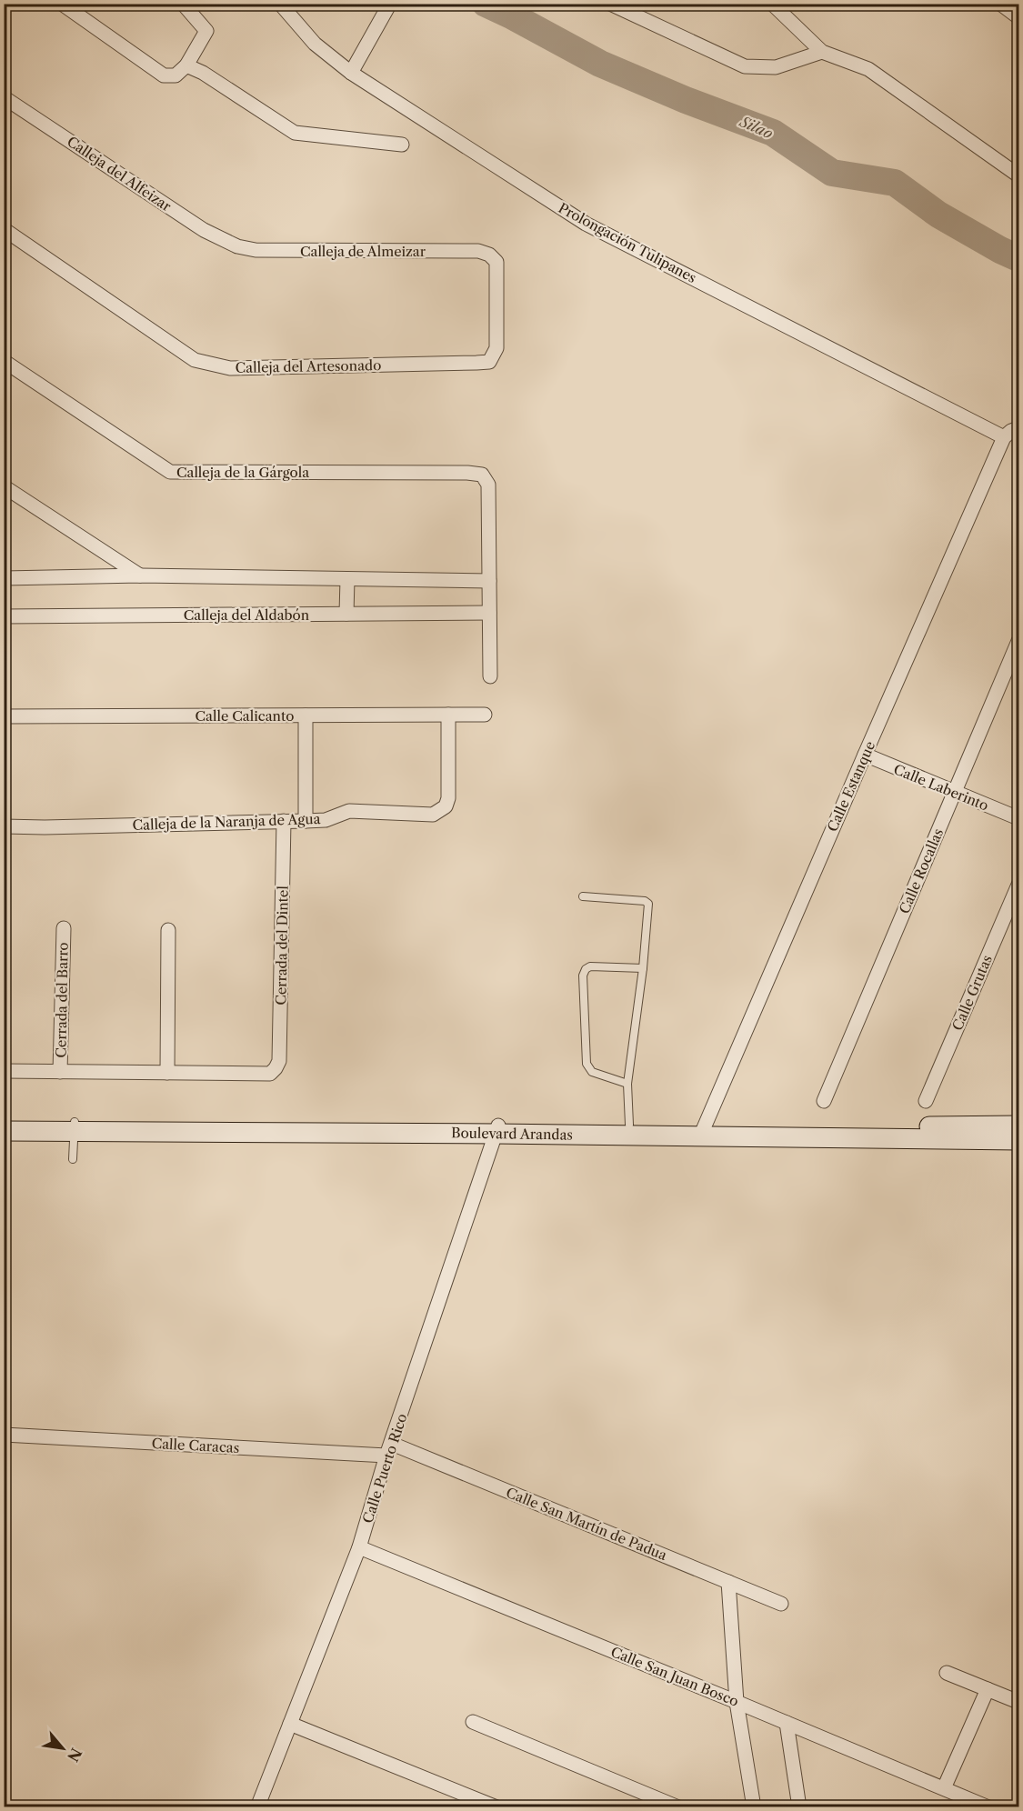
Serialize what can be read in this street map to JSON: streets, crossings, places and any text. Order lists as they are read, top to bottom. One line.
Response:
{"streets":{"main road":["Boulevard Arandas"],"street":["Calleja del Alfeizar","Prolongación Tulipanes","Calleja de Almeizar","Calleja del Artesonado","Calleja de la Gárgola","Calleja del Aldabón","Calle Calicanto","Calle Estanque","Calle Laberinto","Calleja de la Naranja de Agua","Calle Rocallas","Cerrada del Dintel","Calle Grutas","Cerrada del Barro","Calle Caracas","Calle Puerto Rico","Calle San Martín de Padua","Calle San Juan Bosco"]},"crossings":[["Calleja del Alfeizar","Calleja de Almeizar"],["Prolongación Tulipanes","Calle Estanque"],["Calleja de Almeizar","Calleja del Artesonado"],["Calle Calicanto","Calleja de la Naranja de Agua"],["Calle Estanque","Calle Laberinto"],["Calle Estanque","Boulevard Arandas"],["Calle Laberinto","Calle Rocallas"],["Calleja de la Naranja de Agua","Cerrada del Dintel"],["Boulevard Arandas","Calle Puerto Rico"],["Calle Caracas","Calle Puerto Rico"],["Calle Caracas","Calle San Martín de Padua"],["Calle Puerto Rico","Calle San Martín de Padua"],["Calle Puerto Rico","Calle San Juan Bosco"]],"water":["Silao"],"north":"bottom right"}
